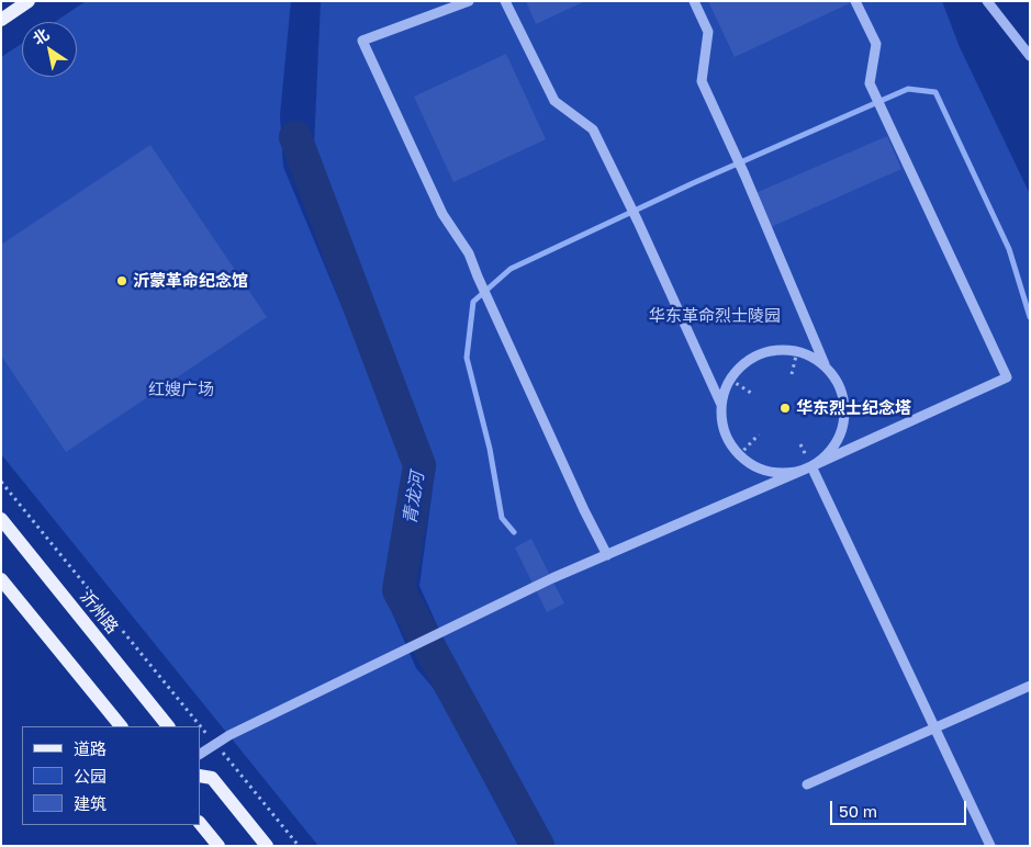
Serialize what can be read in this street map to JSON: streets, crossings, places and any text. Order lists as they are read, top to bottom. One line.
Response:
{"streets":{"main road":["沂州路"]},"water":["青龙河"],"parks":["华东革命烈士陵园","红嫂广场"],"places":["沂蒙革命纪念馆","华东烈士纪念塔"],"legend":["道路","公园","建筑"],"scale_bar":"50 m","north":"top left"}
